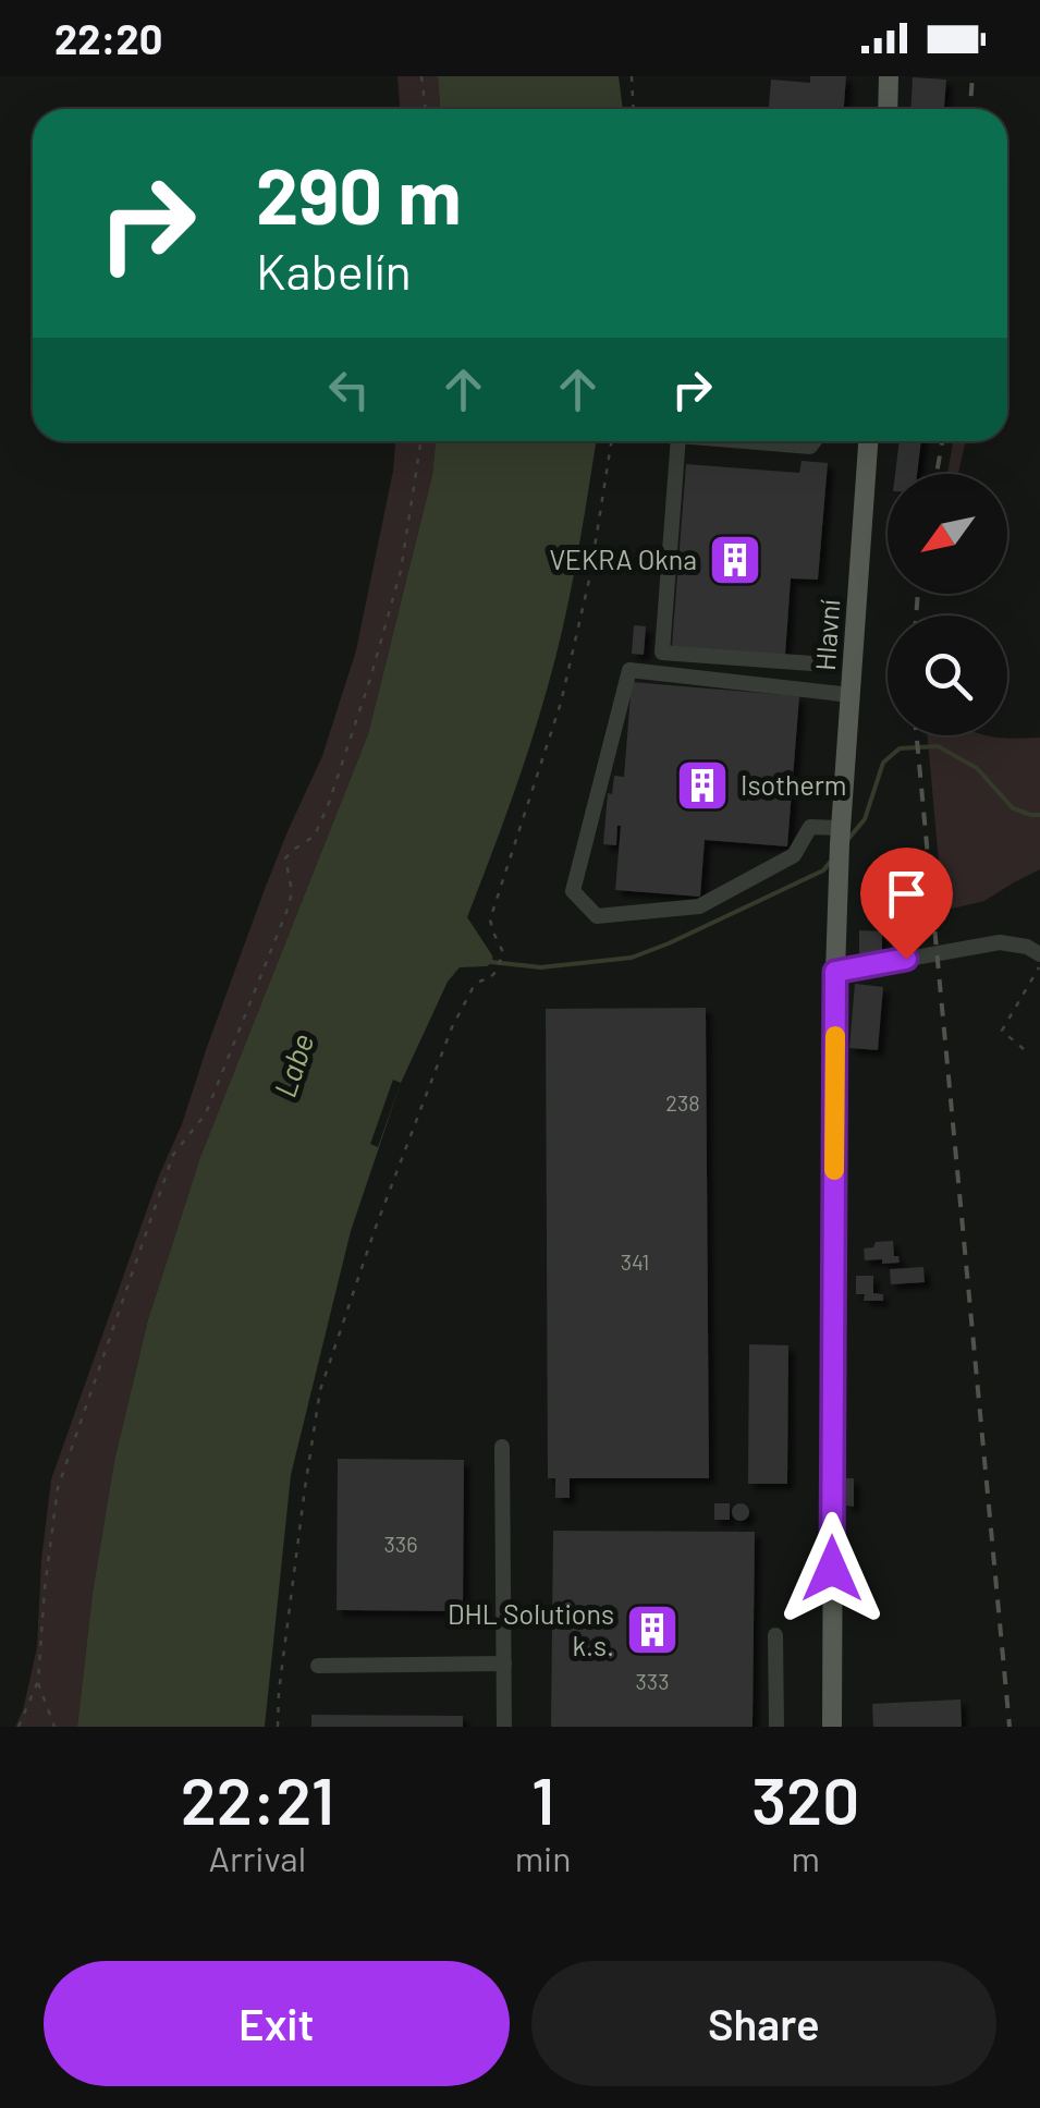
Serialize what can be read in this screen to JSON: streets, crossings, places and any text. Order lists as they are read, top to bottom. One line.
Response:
{"streets":{"main road":["Hlavní"]},"water":["Labe"],"places":{"building":["VEKRA Okna","Isotherm","DHL Solutions k.s."]},"house_numbers":["238","341","336","333"],"north":"bottom left","page":{"status":"22:20","turn":["290 m","Kabelín"],"eta":["22:21","Arrival","1","min","320","m"],"buttons":["Exit","Share"]}}
